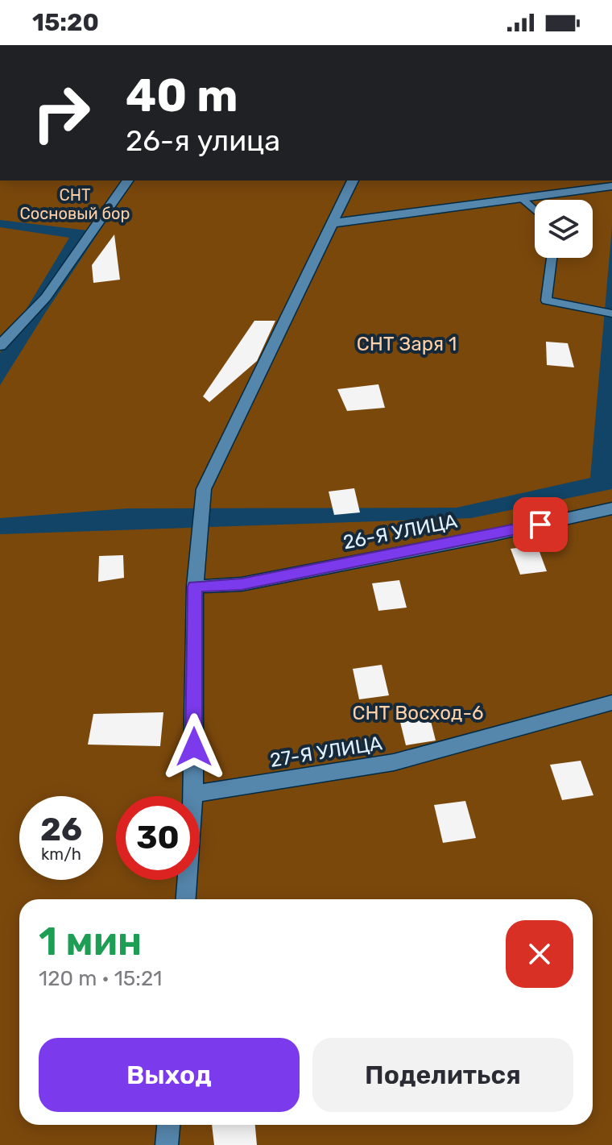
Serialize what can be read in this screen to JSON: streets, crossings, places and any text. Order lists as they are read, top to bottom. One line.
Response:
{"streets":{"street":["26-Я УЛИЦА","27-Я УЛИЦА"]},"parks":["СНТ Сосновый бор","СНТ Заря 1","СНТ Восход-6"],"page":{"status":"15:20","turn":["40 m","26-я улица"],"speed":"26 km/h","limit":"30","heading":["1 мин","120 m · 15:21"],"buttons":["Выход","Поделиться"]}}
